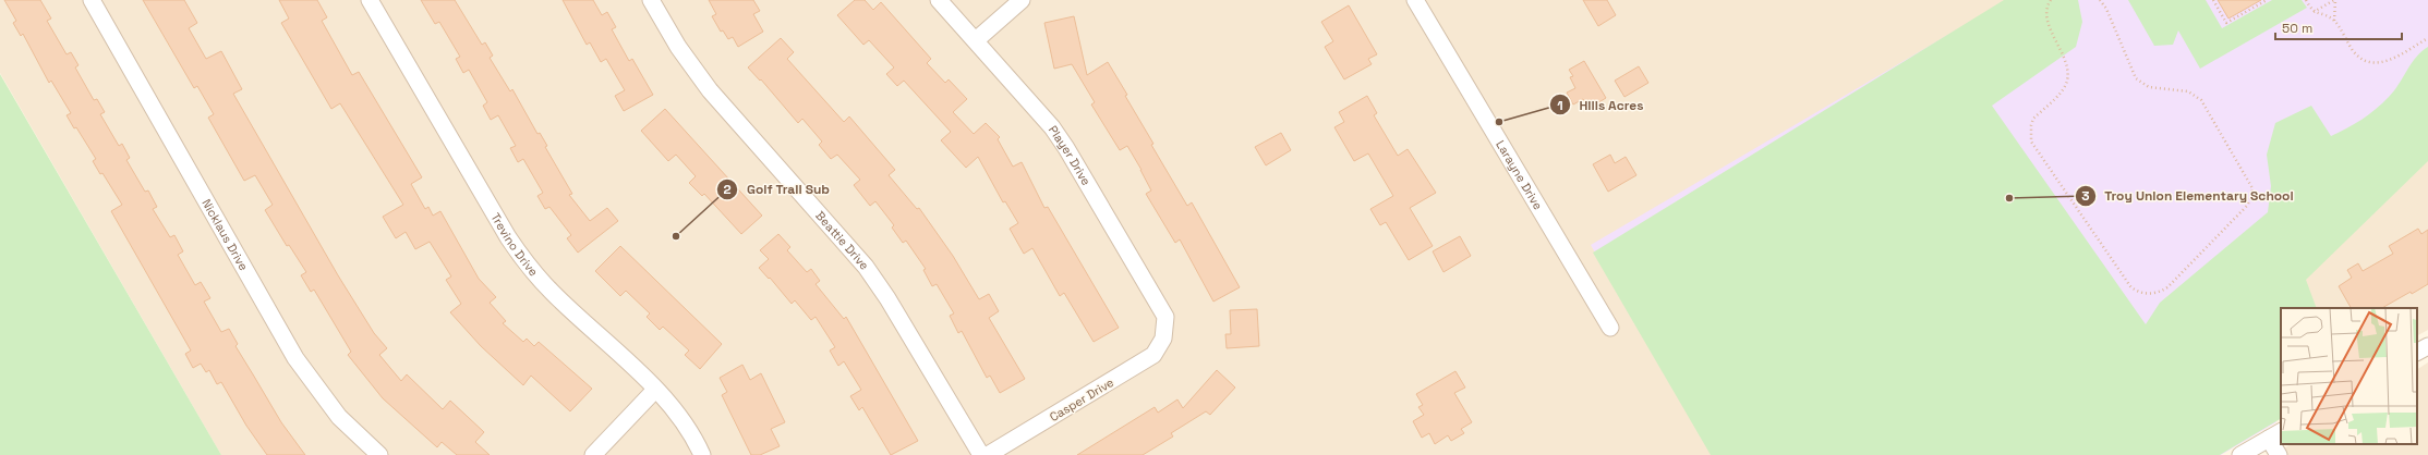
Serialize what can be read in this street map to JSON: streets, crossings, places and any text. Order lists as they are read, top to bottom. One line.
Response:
{"streets":{"street":["Player Drive","Larayne Drive","Nicklaus Drive","Beattie Drive","Trevino Drive","Casper Drive"]},"crossings":[["Player Drive","Casper Drive"]],"places":["Hills Acres","Troy Union Elementary School","Golf Trail Sub"],"scale_bar":"50 m"}
